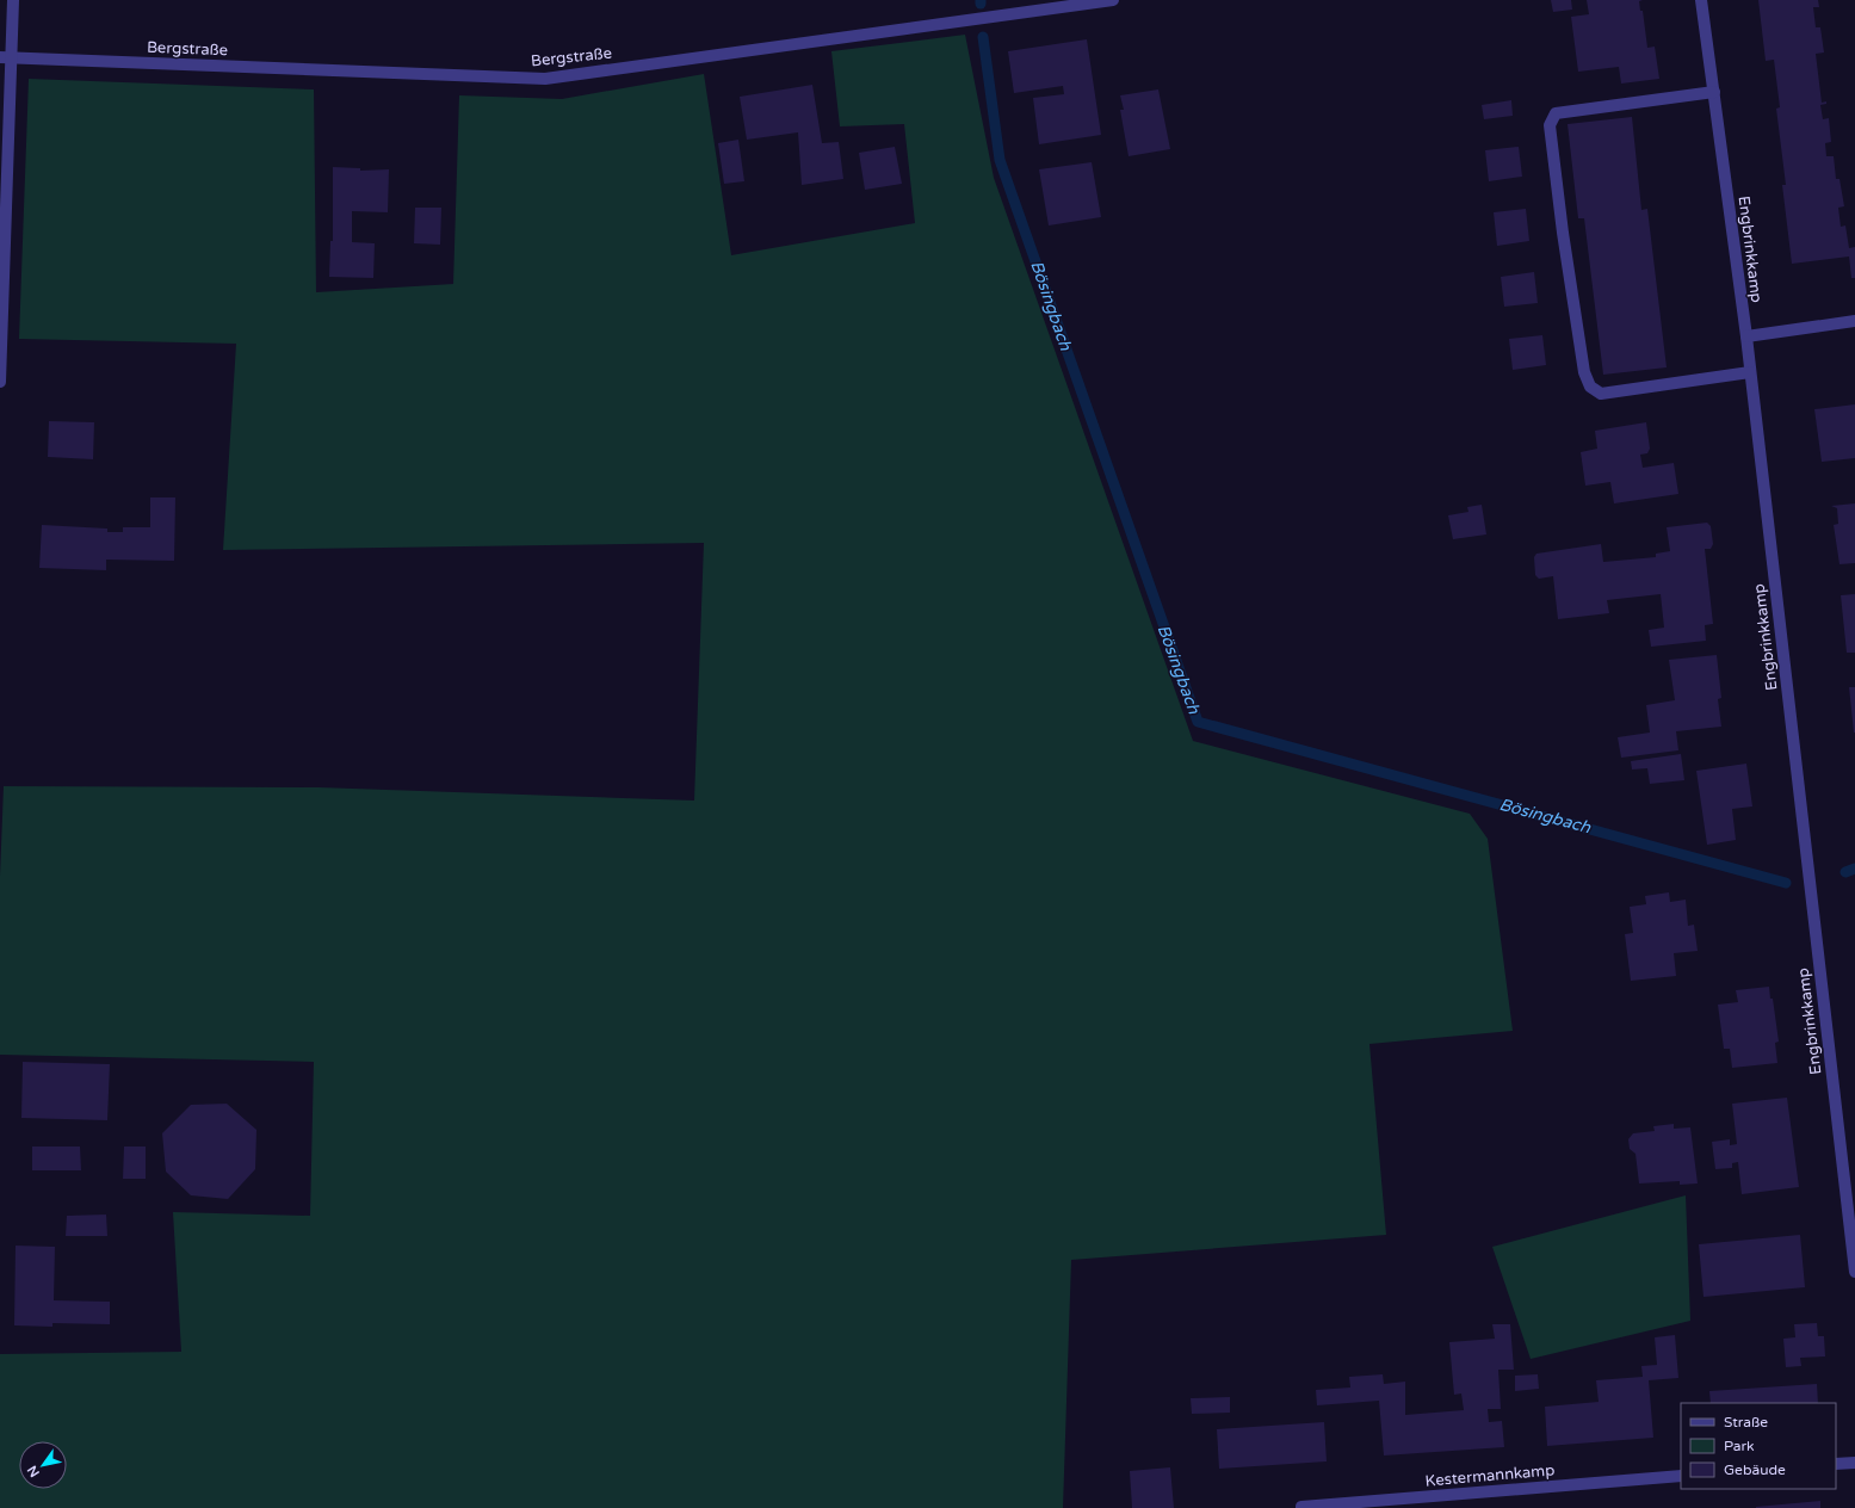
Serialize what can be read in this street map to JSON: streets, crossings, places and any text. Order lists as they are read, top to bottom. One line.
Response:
{"streets":{"street":["Bergstraße","Engbrinkkamp","Kestermannkamp"]},"water":["Bösingbach"],"legend":["Straße","Park","Gebäude"],"north":"bottom left"}
